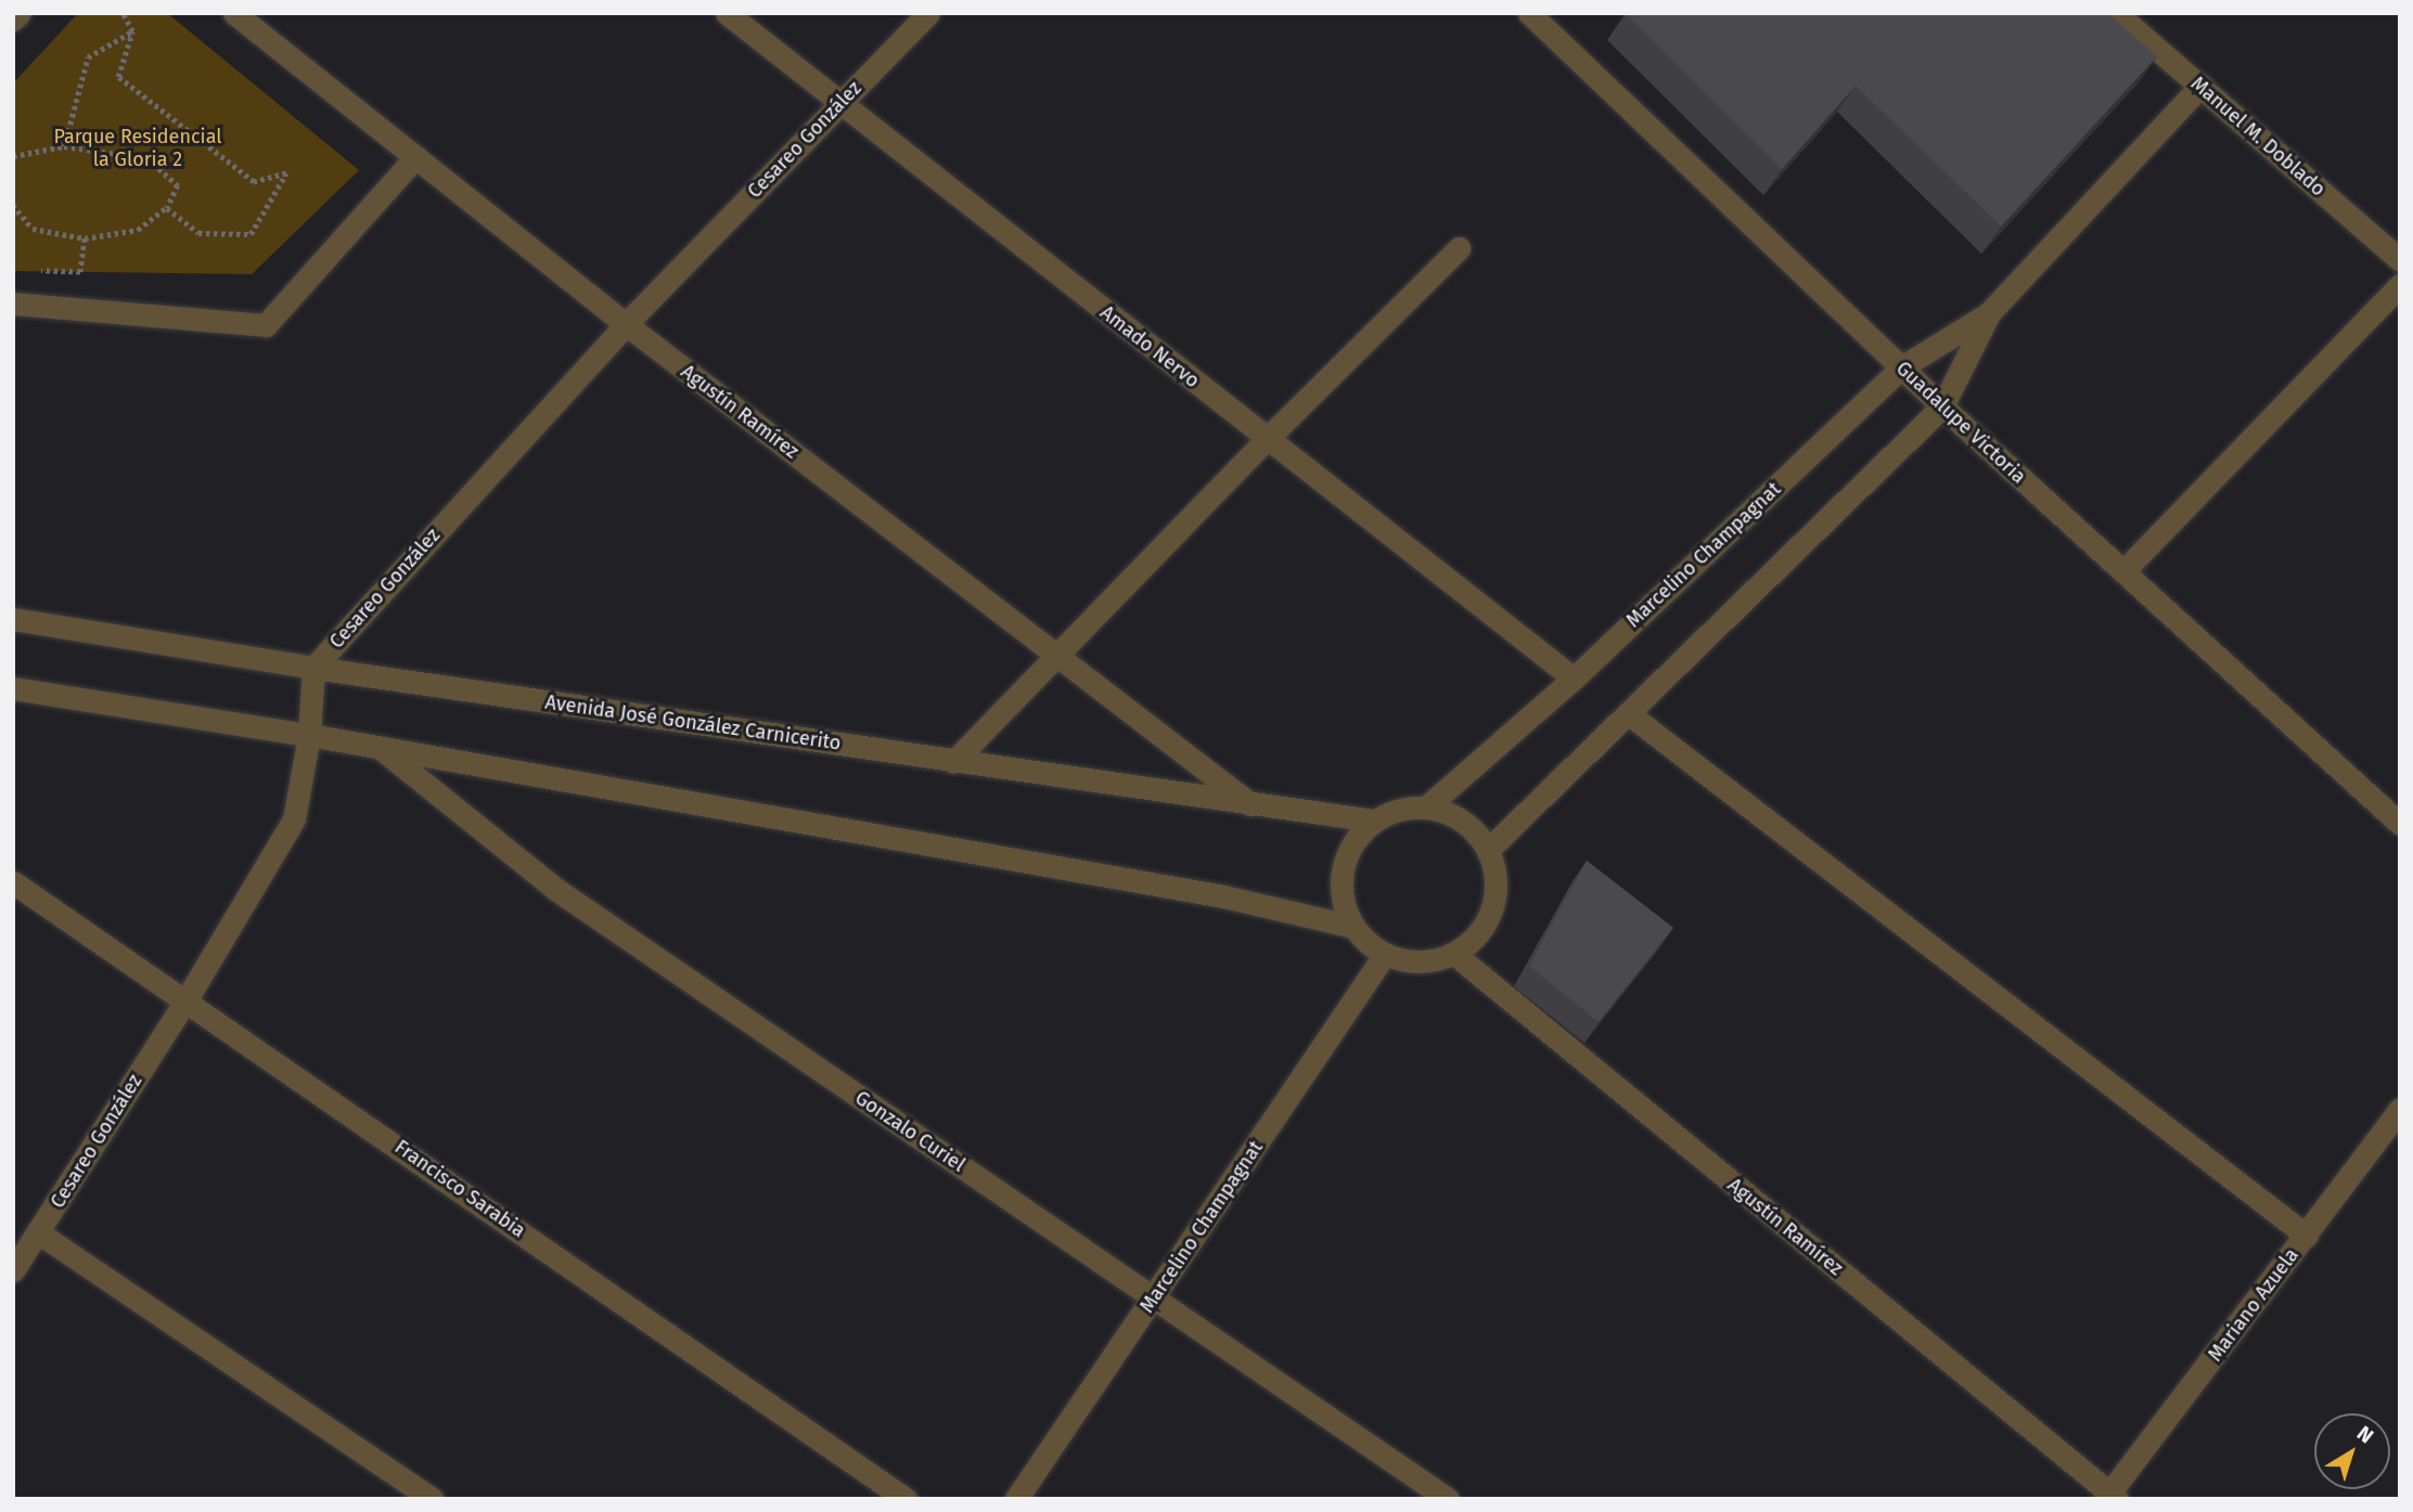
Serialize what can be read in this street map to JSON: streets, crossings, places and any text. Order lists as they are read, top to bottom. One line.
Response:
{"streets":{"street":["Manuel M. Doblado","Cesareo González","Amado Nervo","Agustín Ramírez","Guadalupe Victoria","Marcelino Champagnat","Avenida José González Carnicerito","Gonzalo Curiel","Francisco Sarabia","Mariano Azuela"]},"crossings":[["Manuel M. Doblado","Marcelino Champagnat"],["Cesareo González","Amado Nervo"],["Cesareo González","Agustín Ramírez"],["Cesareo González","Avenida José González Carnicerito"],["Cesareo González","Francisco Sarabia"],["Amado Nervo","Marcelino Champagnat"],["Agustín Ramírez","Marcelino Champagnat"],["Agustín Ramírez","Avenida José González Carnicerito"],["Agustín Ramírez","Mariano Azuela"],["Guadalupe Victoria","Marcelino Champagnat"],["Marcelino Champagnat","Avenida José González Carnicerito"],["Marcelino Champagnat","Gonzalo Curiel"]],"parks":["Parque Residencial la Gloria 2"],"north":"top right"}
